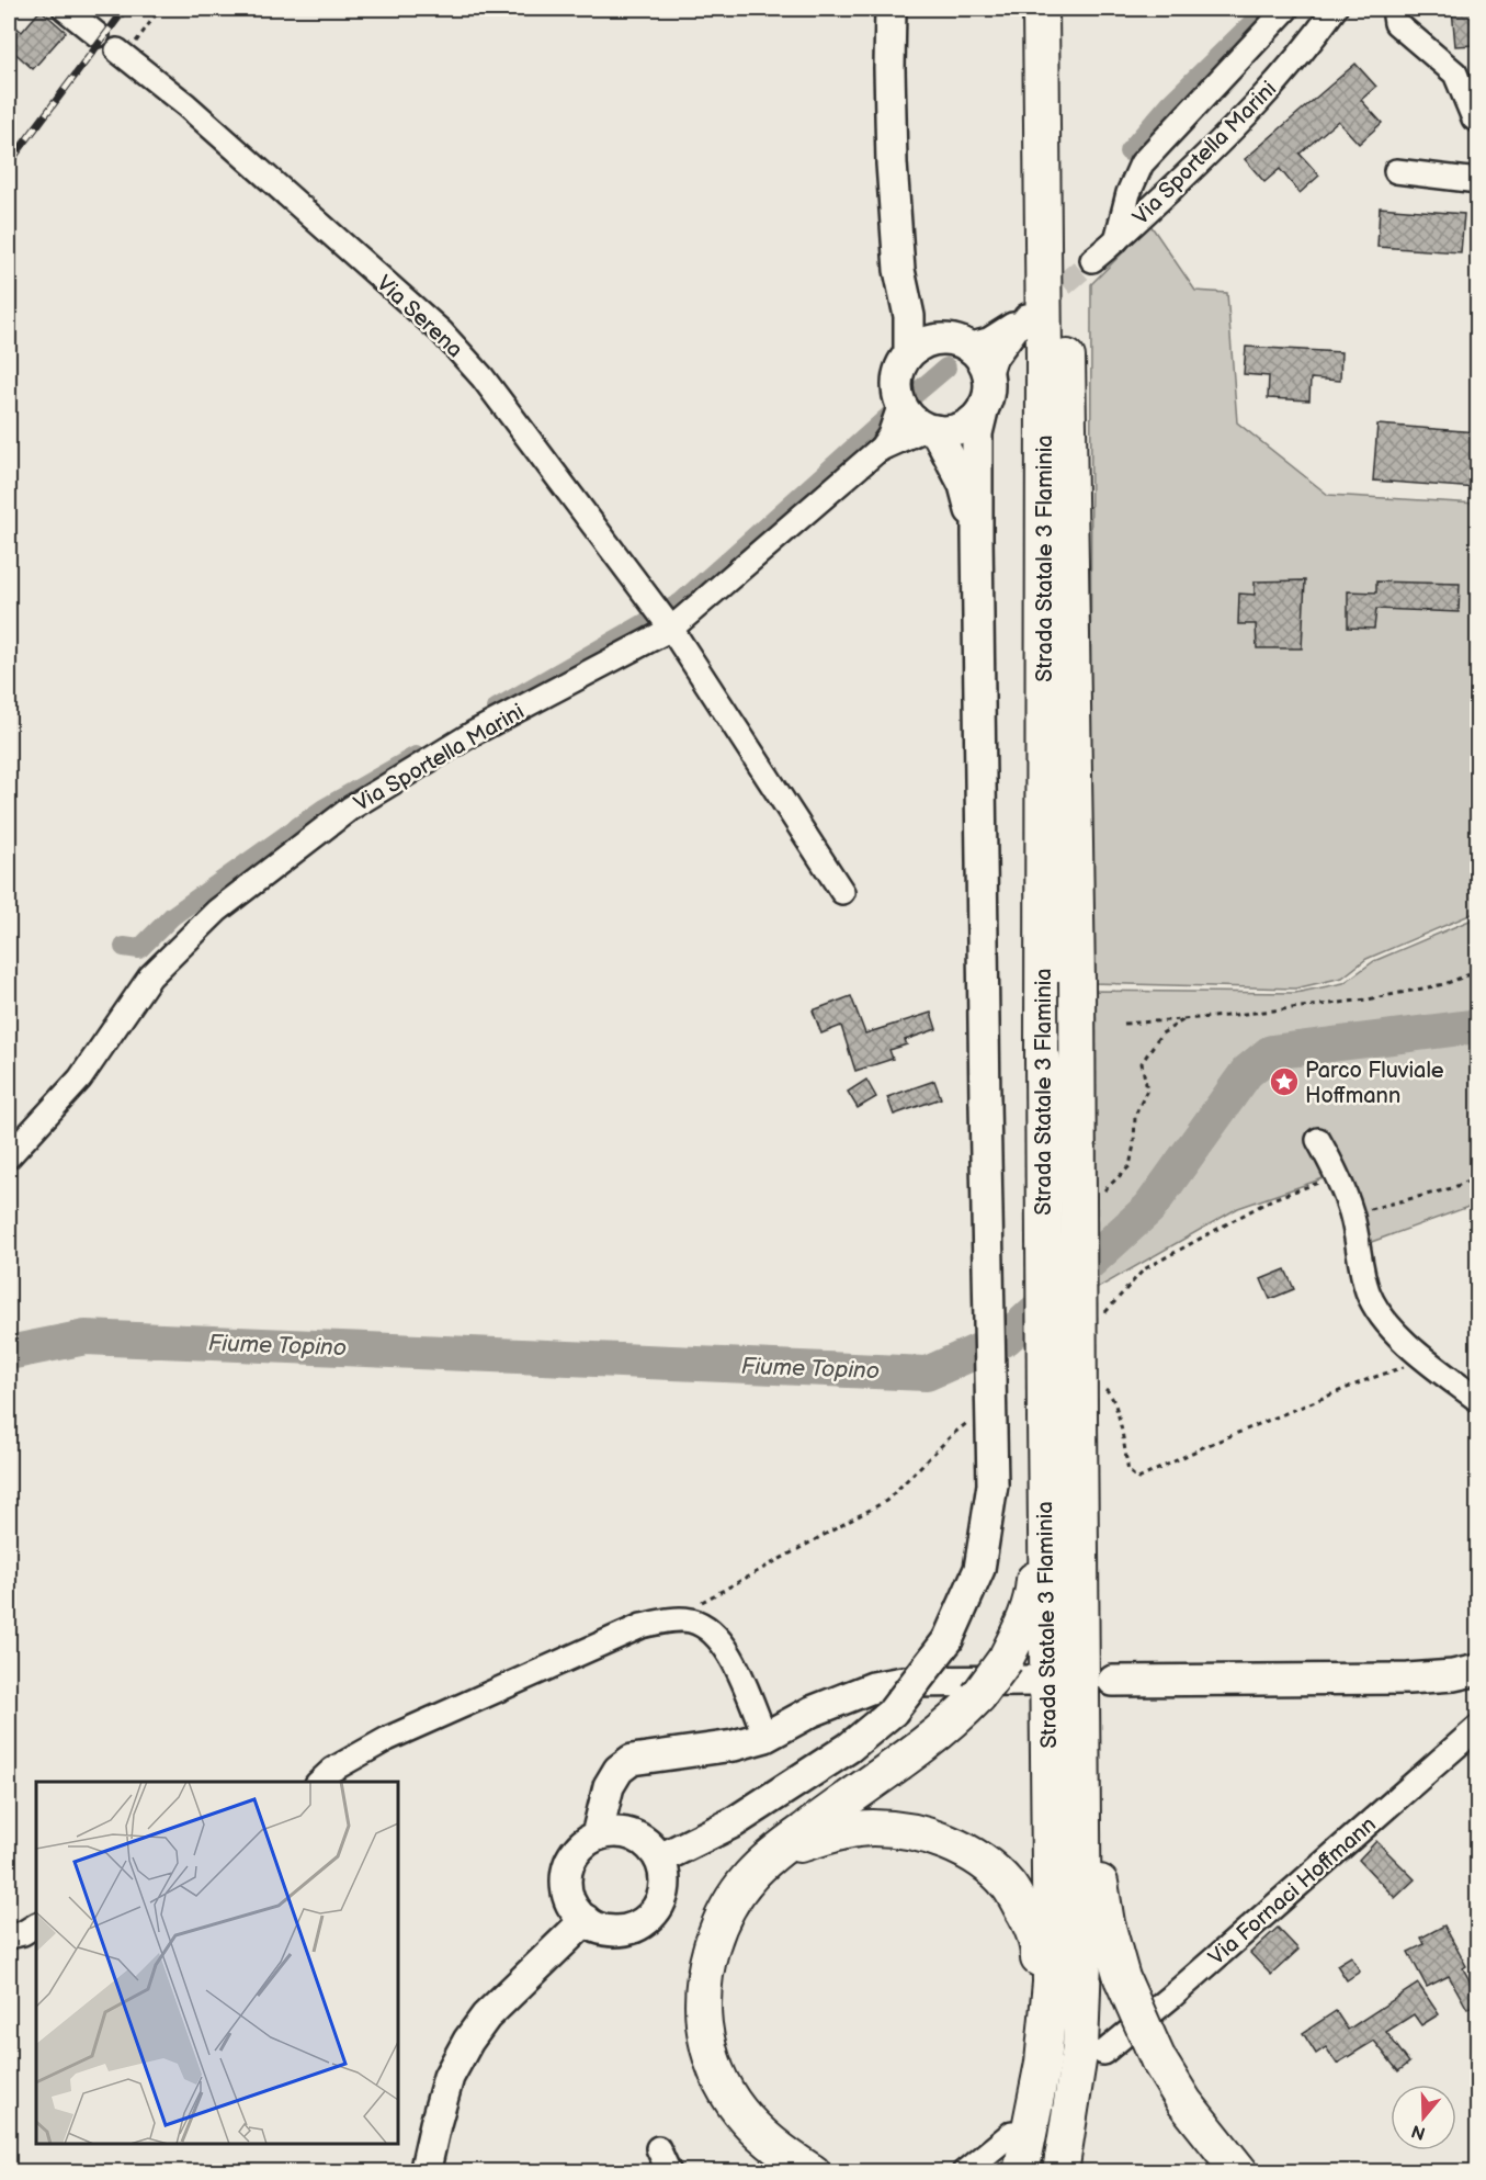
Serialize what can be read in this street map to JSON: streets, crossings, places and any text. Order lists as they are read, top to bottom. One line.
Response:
{"streets":{"highway":["Strada Statale 3 Flaminia"],"main road":["Via Sportella Marini"],"street":["Via Serena","Via Fornaci Hoffmann"]},"crossings":[["Via Sportella Marini","Via Serena"]],"water":["Fiume Topino"],"places":{"place":["Parco Fluviale Hoffmann"]},"north":"bottom"}
